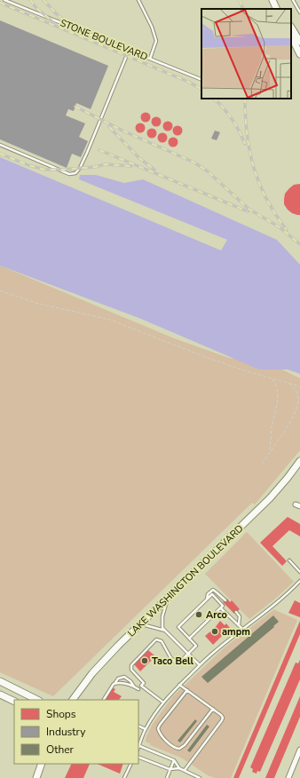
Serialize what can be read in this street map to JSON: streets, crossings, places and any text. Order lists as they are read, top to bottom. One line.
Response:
{"streets":{"main road":["LAKE WASHINGTON BOULEVARD"],"lane":["STONE BOULEVARD"]},"places":["Arco","ampm","Taco Bell"],"legend":["Shops","Industry","Other"]}
